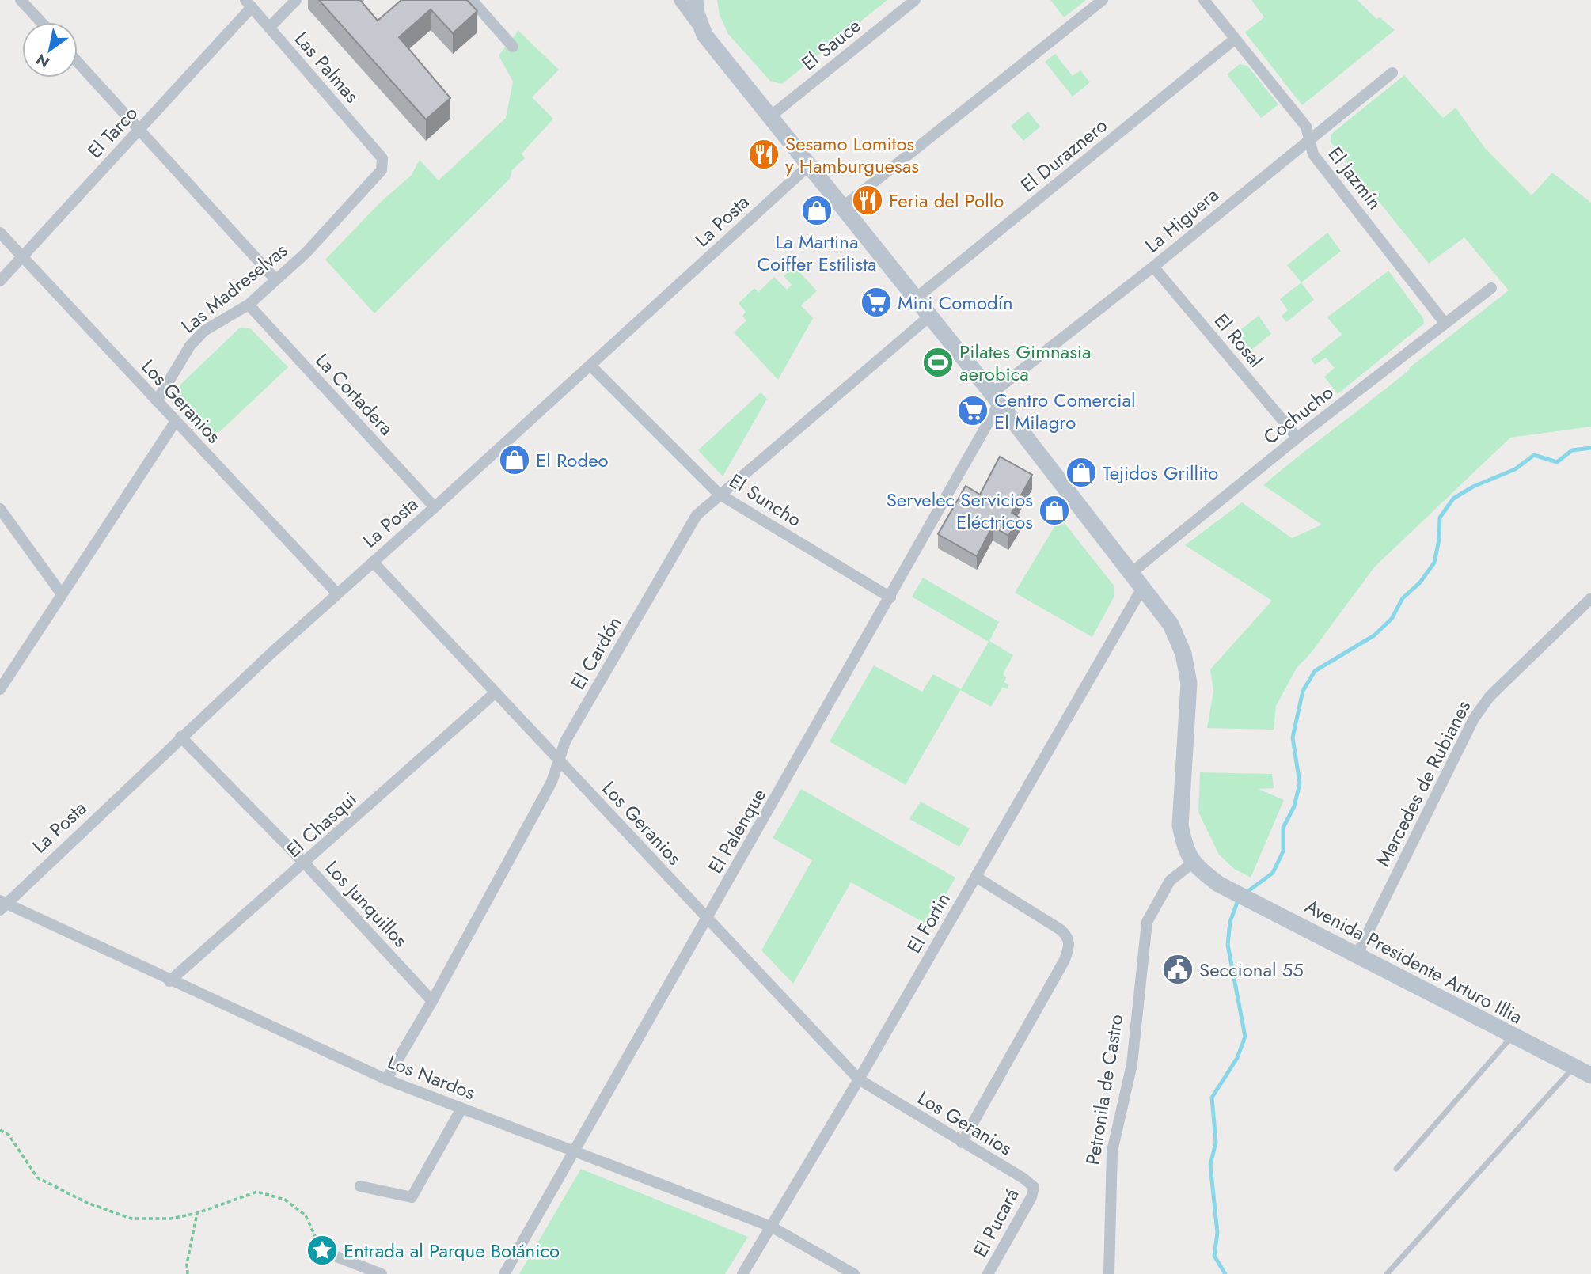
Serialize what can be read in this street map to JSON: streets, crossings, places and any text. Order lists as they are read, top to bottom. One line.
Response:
{"streets":{"main road":["Avenida Presidente Arturo Illia"],"street":["El Sauce","Las Palmas","El Tarco","El Duraznero","El Jazmín","La Higuera","La Posta","Las Madreselvas","El Rosal","La Cortadera","Los Geranios","Cochucho","El Suncho","El Cardón","Mercedes de Rubianes","El Chasqui","El Palenque","Los Junquillos","El Fortin","Los Nardos","Petronila de Castro","El Pucará"]},"crossings":[["Las Palmas","El Tarco"],["Las Palmas","Las Madreselvas"],["El Tarco","Los Geranios"],["El Duraznero","El Jazmín"],["El Jazmín","La Higuera"],["El Jazmín","Cochucho"],["La Higuera","El Rosal"],["La Higuera","El Palenque"],["La Posta","La Cortadera"],["La Posta","Los Geranios"],["La Posta","El Suncho"],["La Posta","Los Junquillos"],["La Posta","Los Nardos"],["Las Madreselvas","La Cortadera"],["Las Madreselvas","Los Geranios"],["El Rosal","Cochucho"],["Los Geranios","El Cardón"],["Los Geranios","El Chasqui"],["Los Geranios","El Palenque"],["Los Geranios","El Fortin"],["Los Geranios","El Pucará"],["El Suncho","El Cardón"],["El Suncho","El Palenque"],["El Cardón","Los Junquillos"],["El Cardón","Los Nardos"],["Mercedes de Rubianes","Avenida Presidente Arturo Illia"],["El Chasqui","Los Junquillos"],["El Chasqui","Los Nardos"],["El Palenque","Los Nardos"],["El Fortin","Los Nardos"],["Avenida Presidente Arturo Illia","Petronila de Castro"]],"places":{"restaurant":["Sesamo Lomitos y Hamburguesas","Feria del Pollo"],"shop":["La Martina Coiffer Estilista","El Rodeo","Tejidos Grillito","Servelec Servicios Eléctricos"],"supermarket":["Mini Comodín","Centro Comercial El Milagro"],"sports":["Pilates Gimnasia aerobica"],"public building":["Seccional 55"],"place":["Entrada al Parque Botánico"]},"north":"bottom left"}
